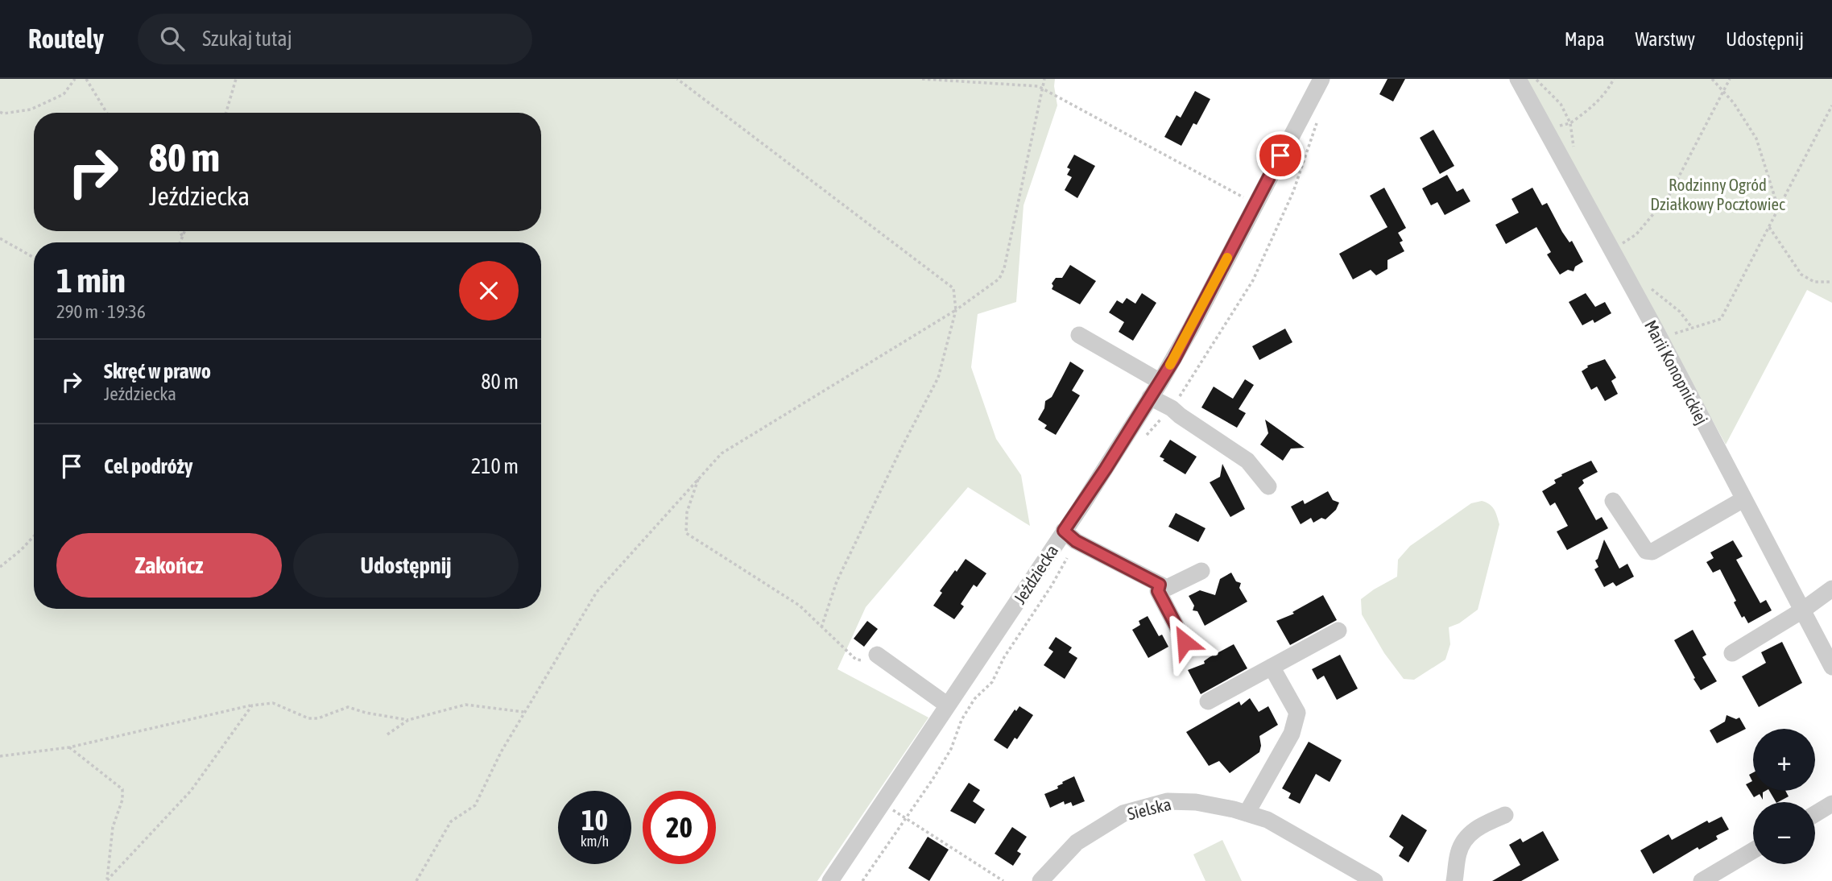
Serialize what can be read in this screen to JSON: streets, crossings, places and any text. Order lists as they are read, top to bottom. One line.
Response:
{"streets":{"street":["Marii Konopnickiej","Jeździecka","Sielska"]},"parks":["Rodzinny Ogród Działkowy Pocztowiec"],"page":{"header":"Routely","search":"Szukaj tutaj","nav":["Mapa","Warstwy","Udostępnij"],"turn":["80 m","Jeździecka"],"heading":["1 min","290 m · 19:36"],"list":[{"name":"Skręć w prawo","note":"Jeździecka","value":"80 m"},{"name":"Cel podróży","value":"210 m"}],"buttons":["Zakończ","Udostępnij"],"map_buttons":["+","−"],"speed":"10 km/h","limit":"20"}}
